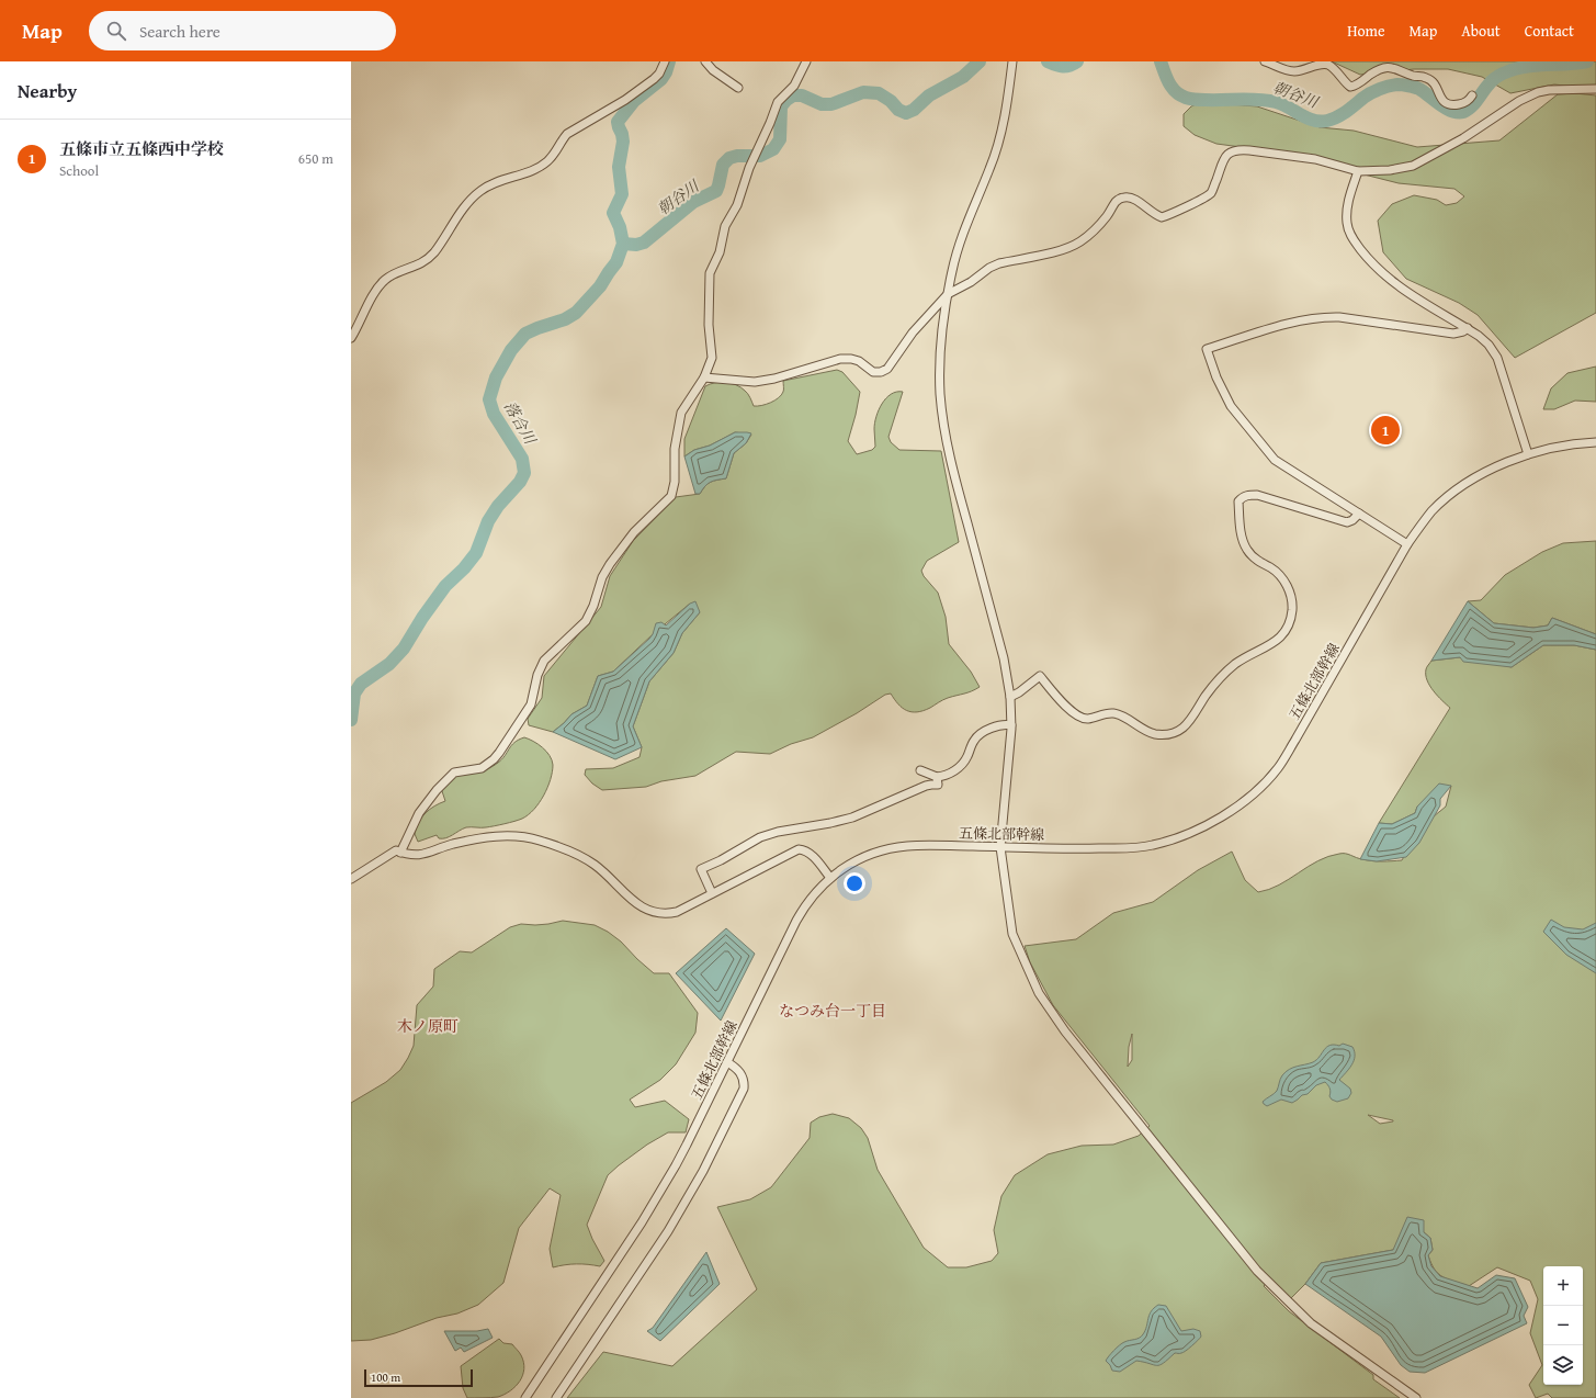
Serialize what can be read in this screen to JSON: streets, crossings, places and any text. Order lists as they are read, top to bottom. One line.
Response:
{"streets":{"street":["五條北部幹線"]},"districts":["なつみ台一丁目","木ノ原町"],"water":["朝谷川","落合川"],"scale_bar":"100 m","page":{"header":"Map","search":"Search here","nav":["Home","Map","About","Contact"],"heading":"Nearby","list":[{"mark":"1","name":"五條市立五條西中学校","note":"School","value":"650 m"}],"pins":"1","map_buttons":["+","−"],"scale":"100 m"}}
